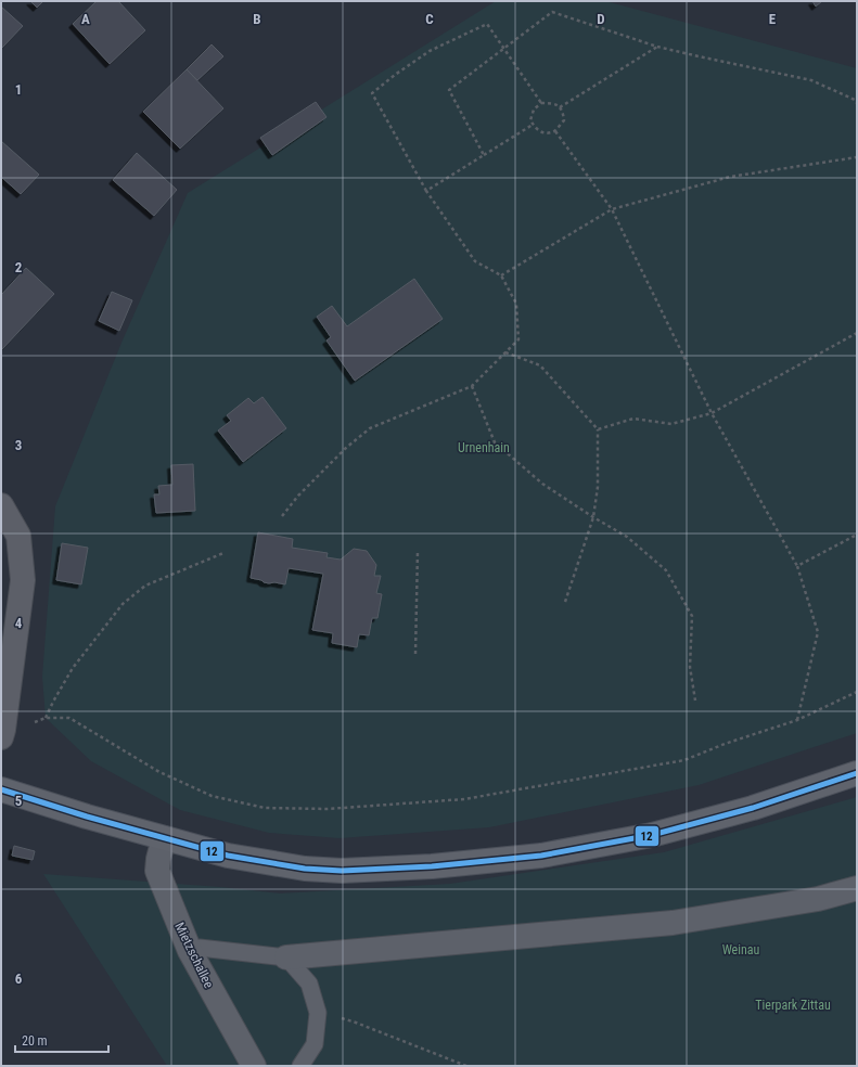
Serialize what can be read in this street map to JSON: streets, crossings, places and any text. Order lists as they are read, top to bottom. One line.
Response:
{"streets":{"street":["Mietzschallee"]},"parks":["Urnenhain","Weinau","Tierpark Zittau"],"lines":["transit line 12"],"scale_bar":"20 m","grid":{"columns":["A","B","C","D","E"],"rows":["1","2","3","4","5","6"]}}
